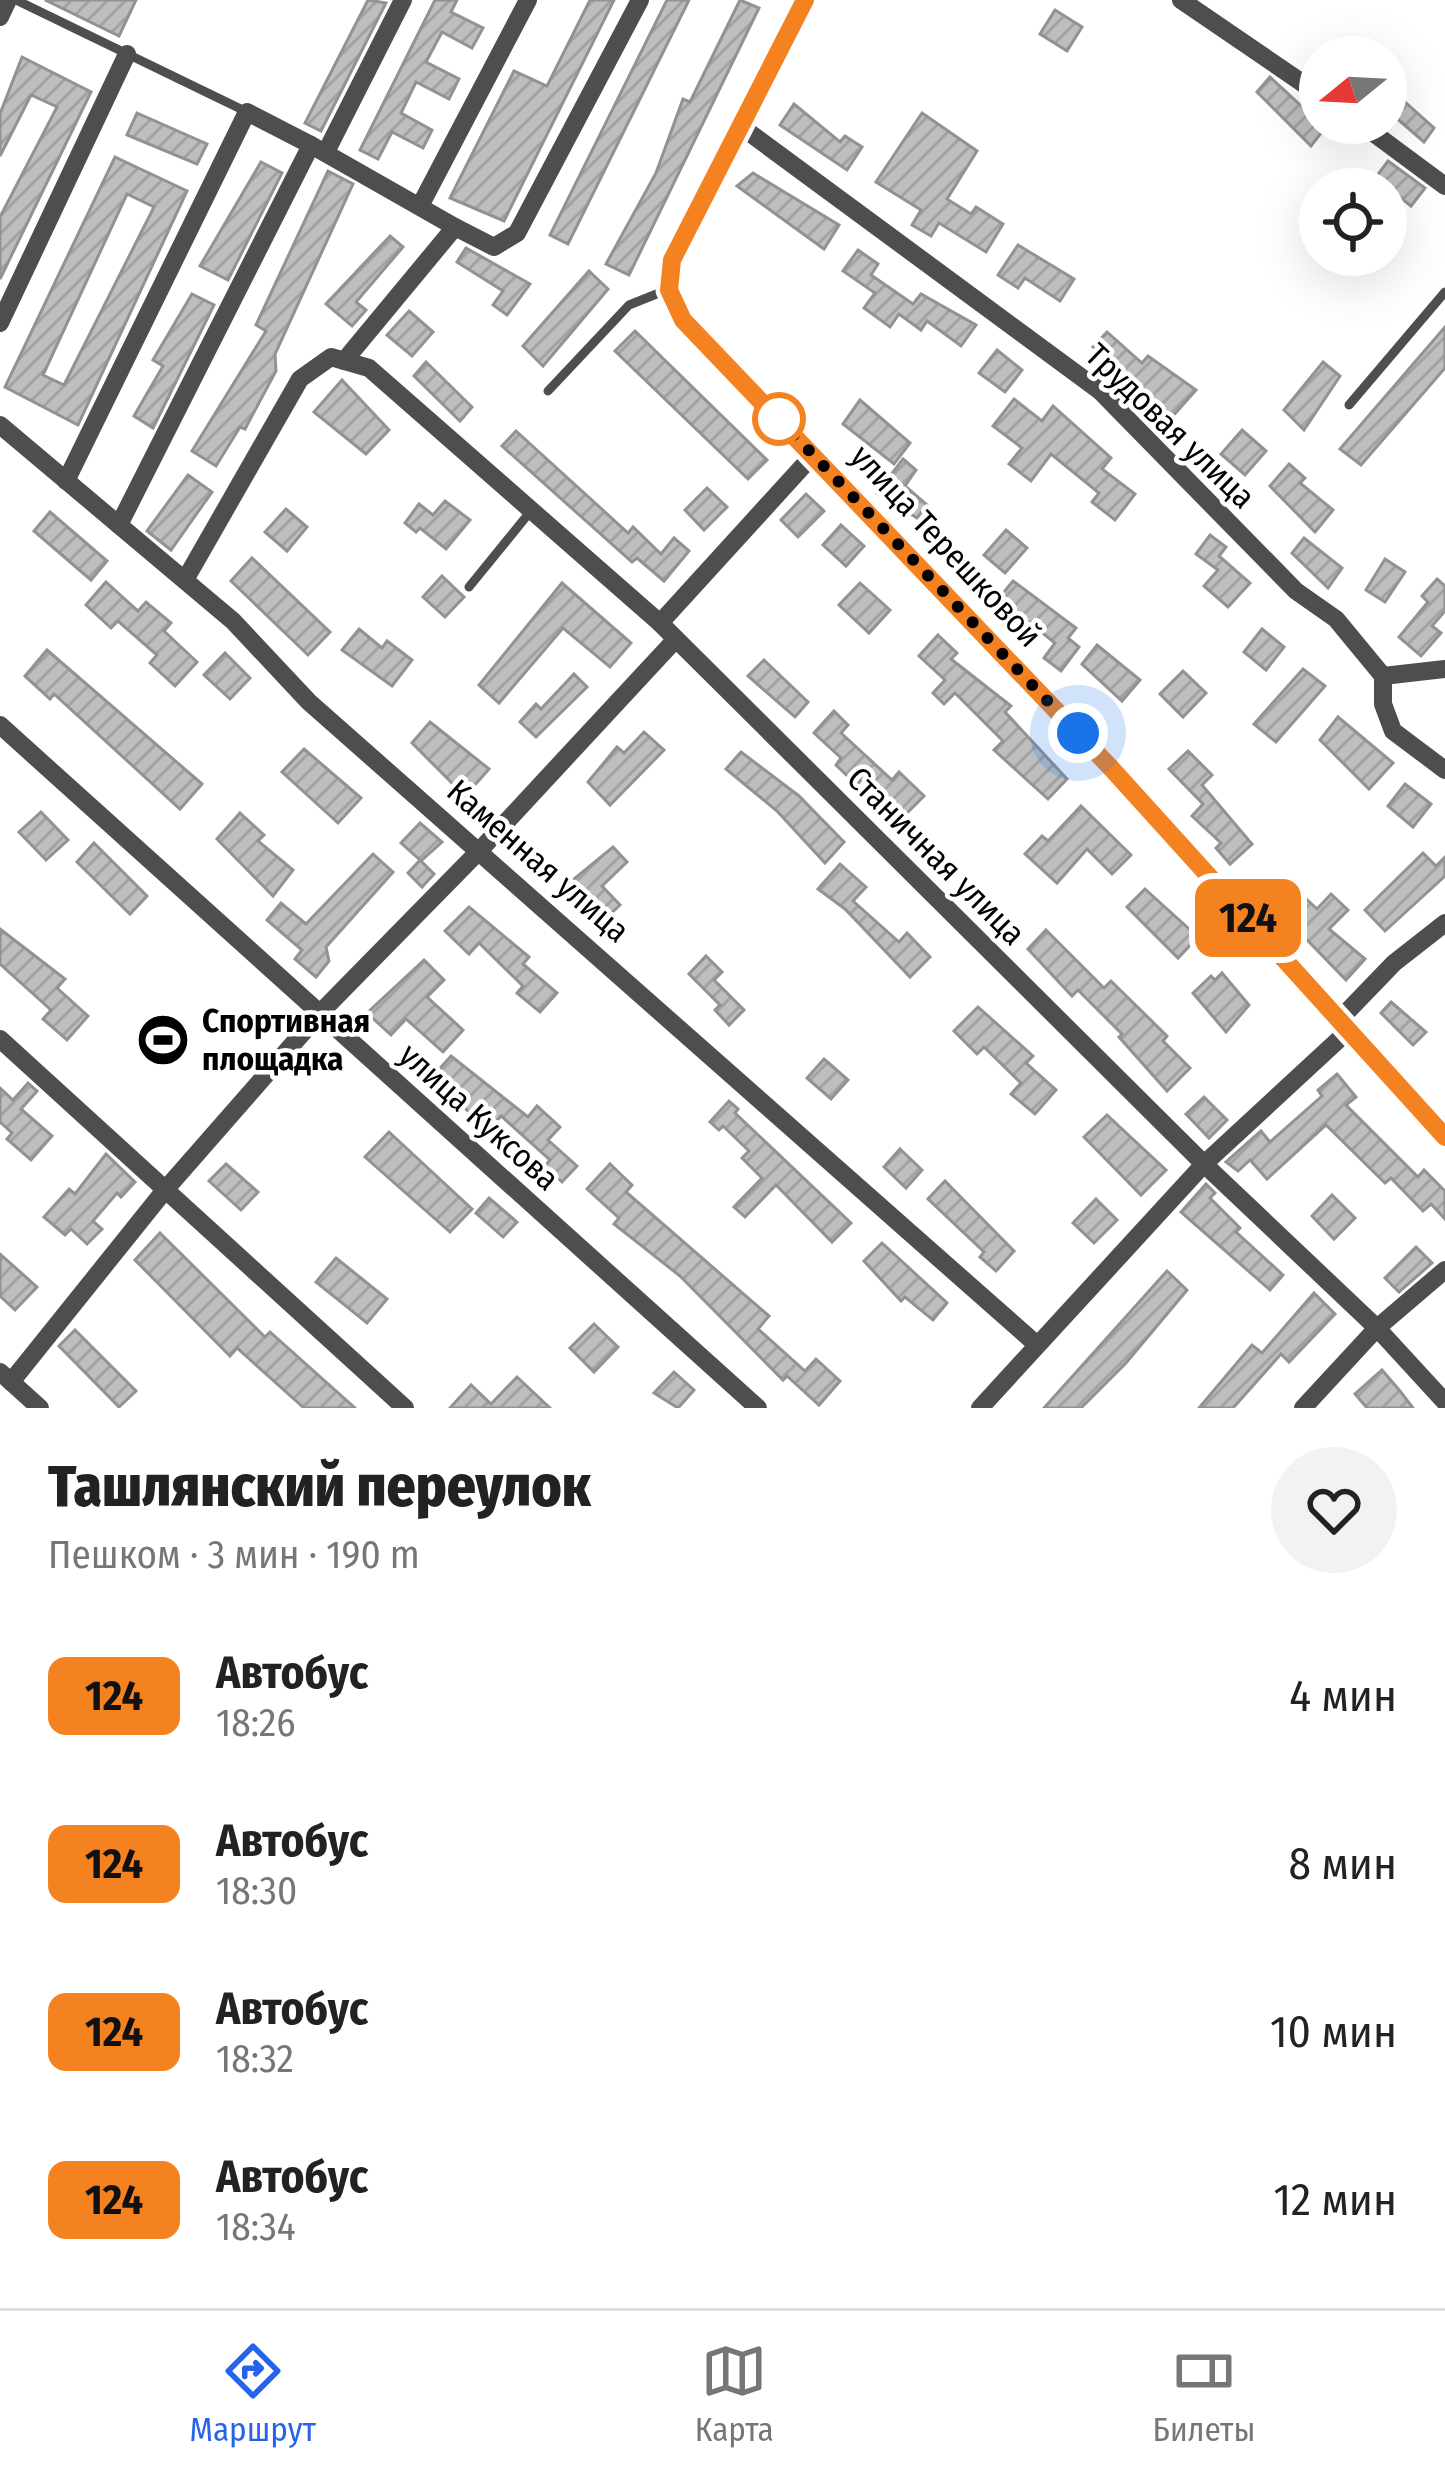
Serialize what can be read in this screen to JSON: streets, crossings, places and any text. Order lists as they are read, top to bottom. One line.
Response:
{"streets":{"street":["Трудовая улица","улица Терешковой","Станичная улица","Каменная улица","улица Куксова"]},"places":{"sports":["Спортивная площадка"]},"lines":["bus line 124"],"north":"left","page":{"on_map":"124","heading":["Ташлянский переулок","Пешком · 3 мин · 190 m"],"list":[{"mark":"124","name":"Автобус","note":"18:26","value":"4 мин"},{"mark":"124","name":"Автобус","note":"18:30","value":"8 мин"},{"mark":"124","name":"Автобус","note":"18:32","value":"10 мин"},{"mark":"124","name":"Автобус","note":"18:34","value":"12 мин"}],"tabs":["Маршрут","Карта","Билеты"]}}
